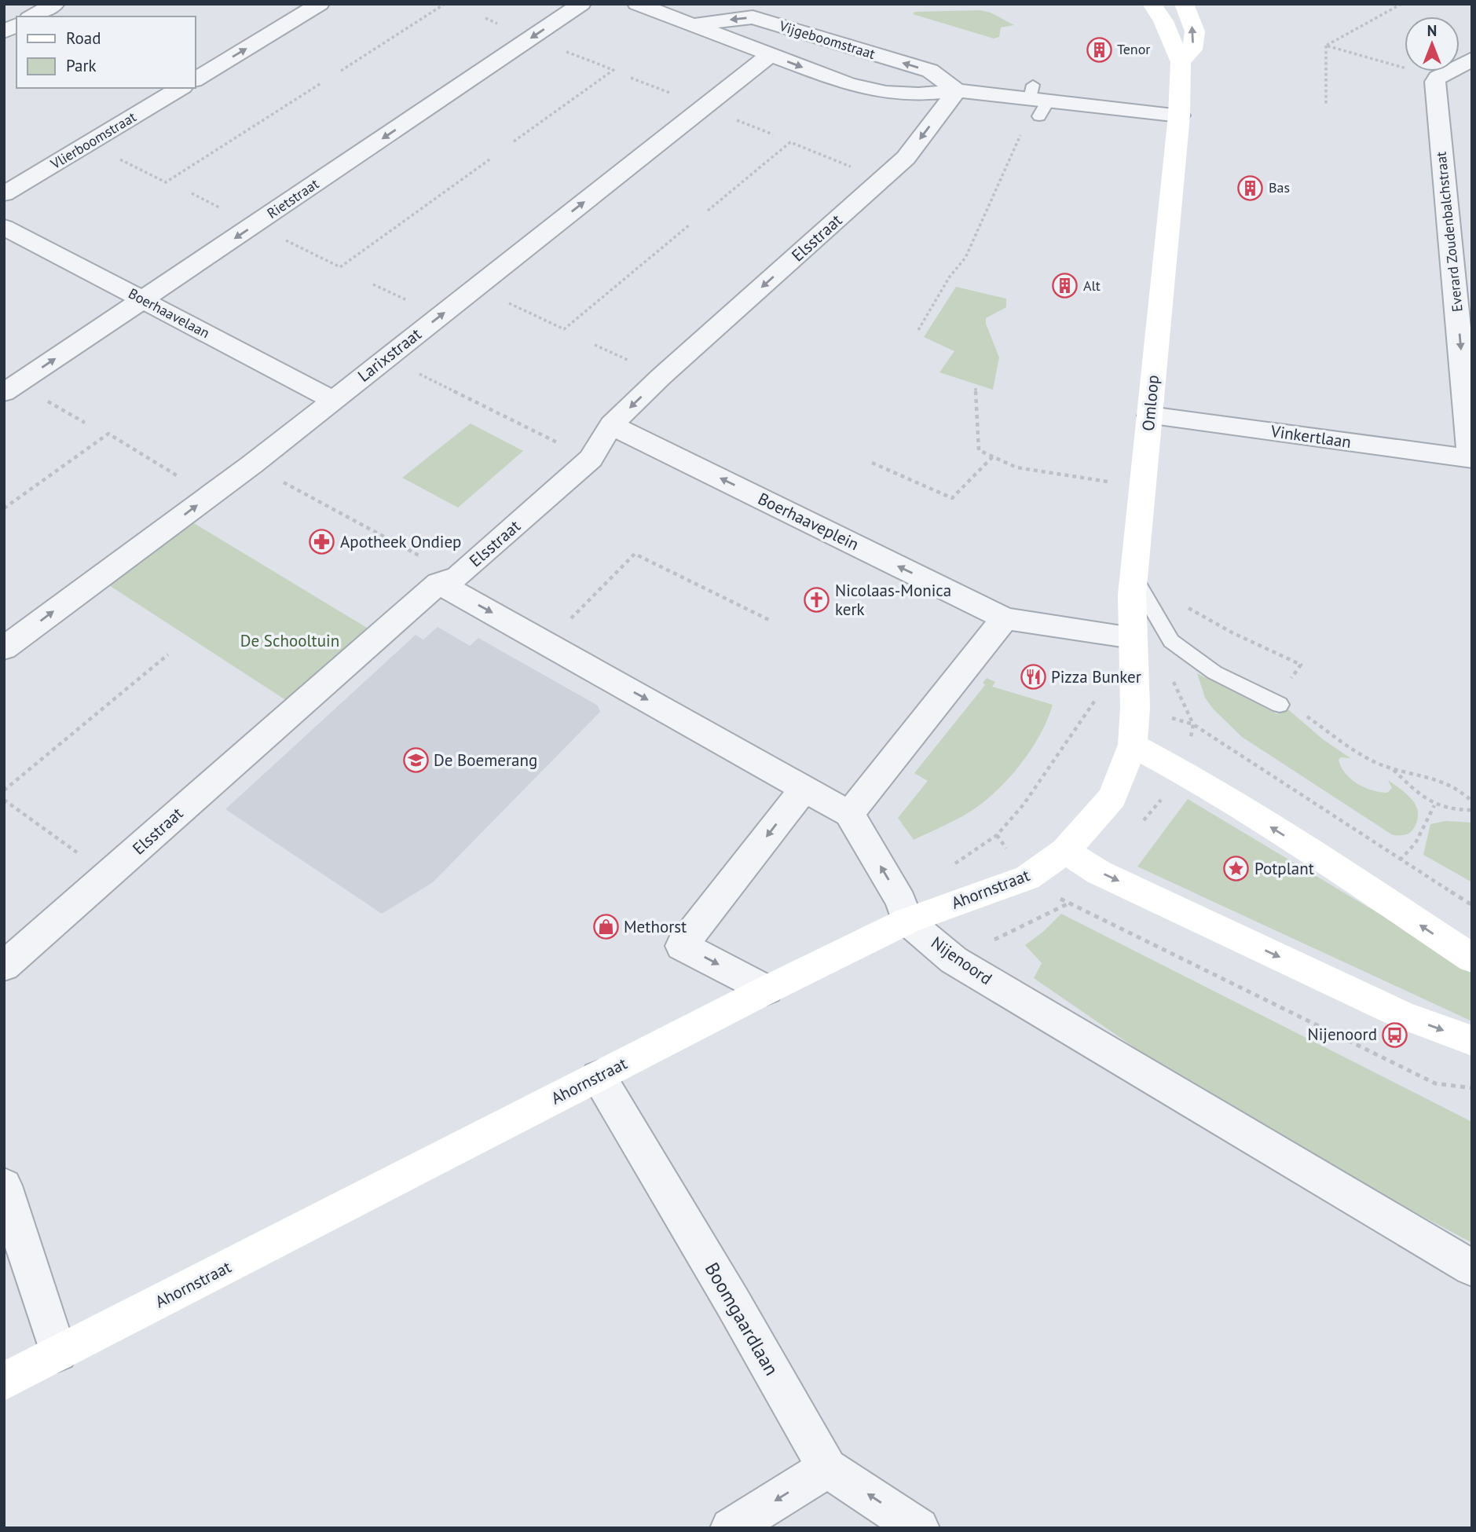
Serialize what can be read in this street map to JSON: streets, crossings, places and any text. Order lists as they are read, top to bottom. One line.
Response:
{"streets":{"street":["Vijgeboomstraat","Vlierboomstraat","Rietstraat","Everard Zoudenbalchstraat","Elsstraat","Boerhaavelaan","Larixstraat","Omloop","Vinkertlaan","Boerhaaveplein","Ahornstraat","Nijenoord","Boomgaardlaan"]},"crossings":[["Vijgeboomstraat","Elsstraat"],["Vijgeboomstraat","Larixstraat"],["Vijgeboomstraat","Omloop"],["Rietstraat","Boerhaavelaan"],["Everard Zoudenbalchstraat","Vinkertlaan"],["Elsstraat","Boerhaaveplein"],["Boerhaavelaan","Larixstraat"],["Omloop","Vinkertlaan"],["Omloop","Boerhaaveplein"],["Omloop","Ahornstraat"],["Ahornstraat","Nijenoord"],["Ahornstraat","Boomgaardlaan"]],"one_way":["Everard Zoudenbalchstraat","Elsstraat","Larixstraat"],"parks":["De Schooltuin"],"places":{"building":["Tenor","Bas","Alt"],"pharmacy":["Apotheek Ondiep"],"church":["Nicolaas-Monica kerk"],"restaurant":["Pizza Bunker"],"school or university":["De Boemerang"],"place":["Potplant"],"shop":["Methorst"],"bus stop":["Nijenoord"]},"legend":["Road","Park"],"north":"top"}
